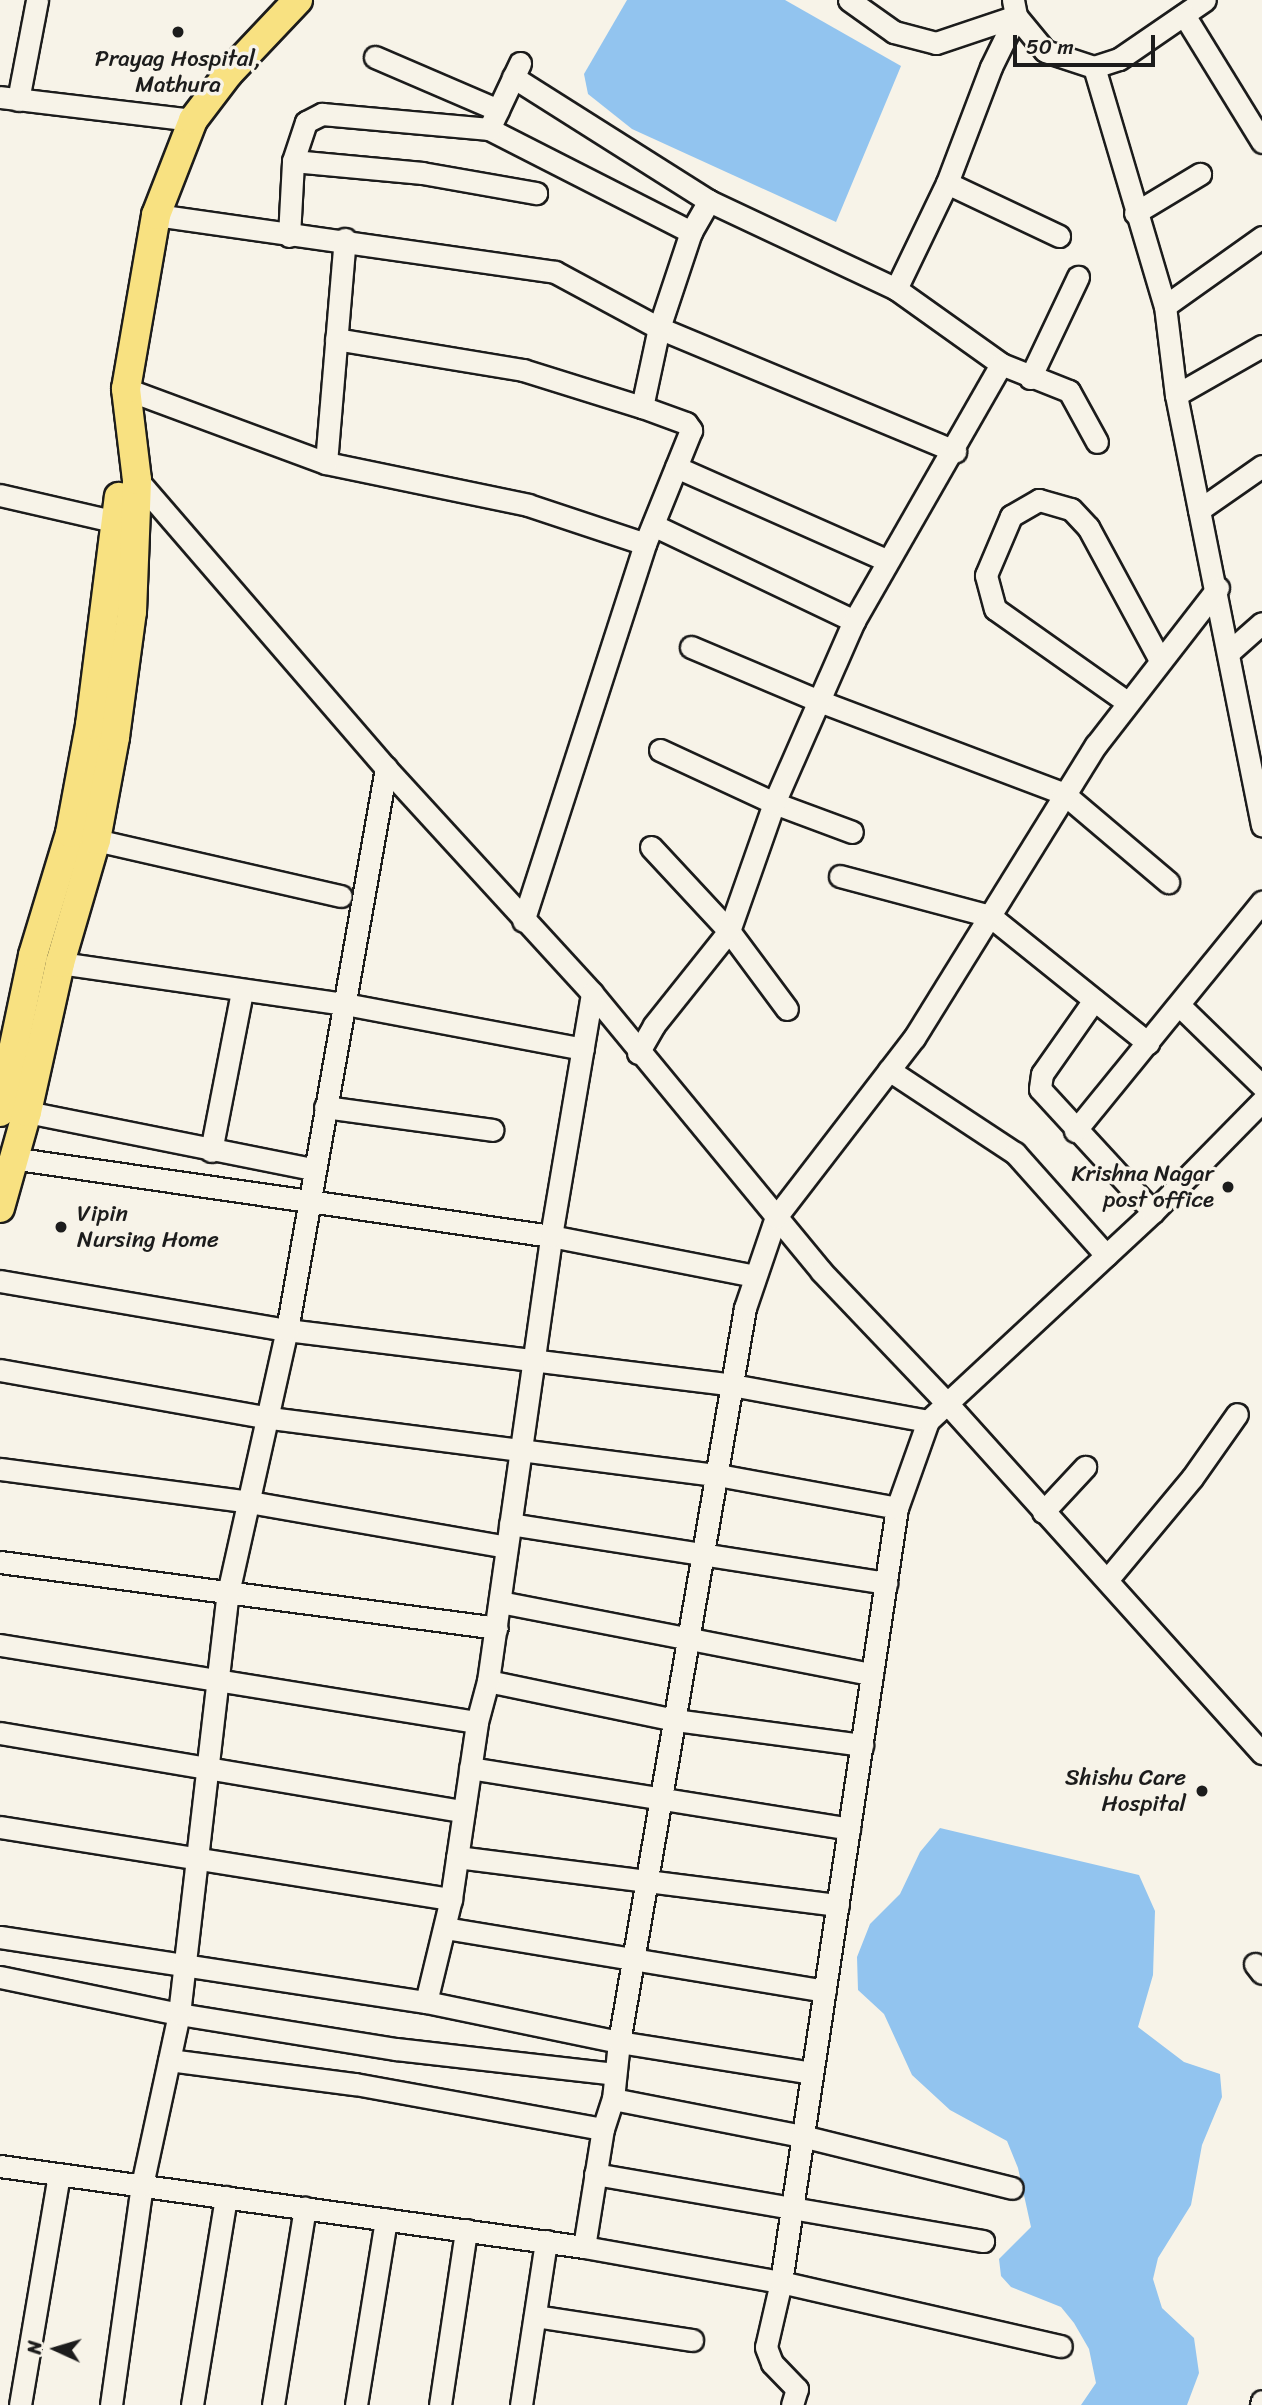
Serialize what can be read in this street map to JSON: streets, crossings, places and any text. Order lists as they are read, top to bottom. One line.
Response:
{"places":["Prayag Hospital, Mathura","Krishna Nagar post office","Vipin Nursing Home","Shishu Care Hospital"],"scale_bar":"50 m","north":"left"}
